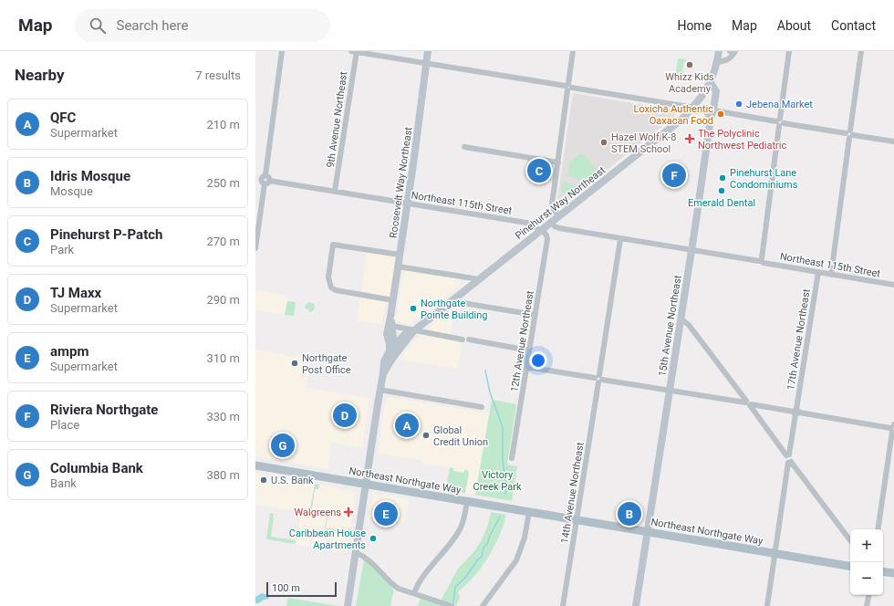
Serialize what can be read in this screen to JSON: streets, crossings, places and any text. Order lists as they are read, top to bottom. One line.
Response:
{"streets":{"main road":["Northeast Northgate Way"],"street":["9th Avenue Northeast","Roosevelt Way Northeast","Northeast 115th Street","Pinehurst Way Northeast","15th Avenue Northeast","17th Avenue Northeast","12th Avenue Northeast","14th Avenue Northeast"]},"crossings":[["9th Avenue Northeast","Northeast 115th Street"],["Roosevelt Way Northeast","Northeast 115th Street"],["Roosevelt Way Northeast","Pinehurst Way Northeast"],["Northeast 115th Street","Pinehurst Way Northeast"],["Northeast 115th Street","15th Avenue Northeast"],["Northeast 115th Street","17th Avenue Northeast"],["Northeast 115th Street","12th Avenue Northeast"],["Northeast 115th Street","14th Avenue Northeast"],["Pinehurst Way Northeast","15th Avenue Northeast"],["Pinehurst Way Northeast","12th Avenue Northeast"],["15th Avenue Northeast","Northeast Northgate Way"],["Northeast Northgate Way","14th Avenue Northeast"]],"parks":["Victory Creek Park"],"places":{"other":["Whizz Kids Academy","Jebena Market","Loxicha Authentic Oaxacan Food","Hazel Wolf K-8 STEM School","Pinehurst Lane Condominiums","Emerald Dental","Northgate Pointe Building","Northgate Post Office","Global Credit Union","U.S. Bank","Caribbean House Apartments"],"health":["The Polyclinic Northwest Pediatric","Walgreens"]},"scale_bar":"100 m","page":{"header":"Map","search":"Search here","nav":["Home","Map","About","Contact"],"heading":["Nearby","7 results"],"list":[{"mark":"A","name":"QFC","note":"Supermarket","value":"210 m"},{"mark":"B","name":"Idris Mosque","note":"Mosque","value":"250 m"},{"mark":"C","name":"Pinehurst P-Patch","note":"Park","value":"270 m"},{"mark":"D","name":"TJ Maxx","note":"Supermarket","value":"290 m"},{"mark":"E","name":"ampm","note":"Supermarket","value":"310 m"},{"mark":"F","name":"Riviera Northgate","note":"Place","value":"330 m"},{"mark":"G","name":"Columbia Bank","note":"Bank","value":"380 m"}],"pins":["C","F","D","A","G","B","E"],"map_buttons":["+","−"],"scale":"100 m"}}
